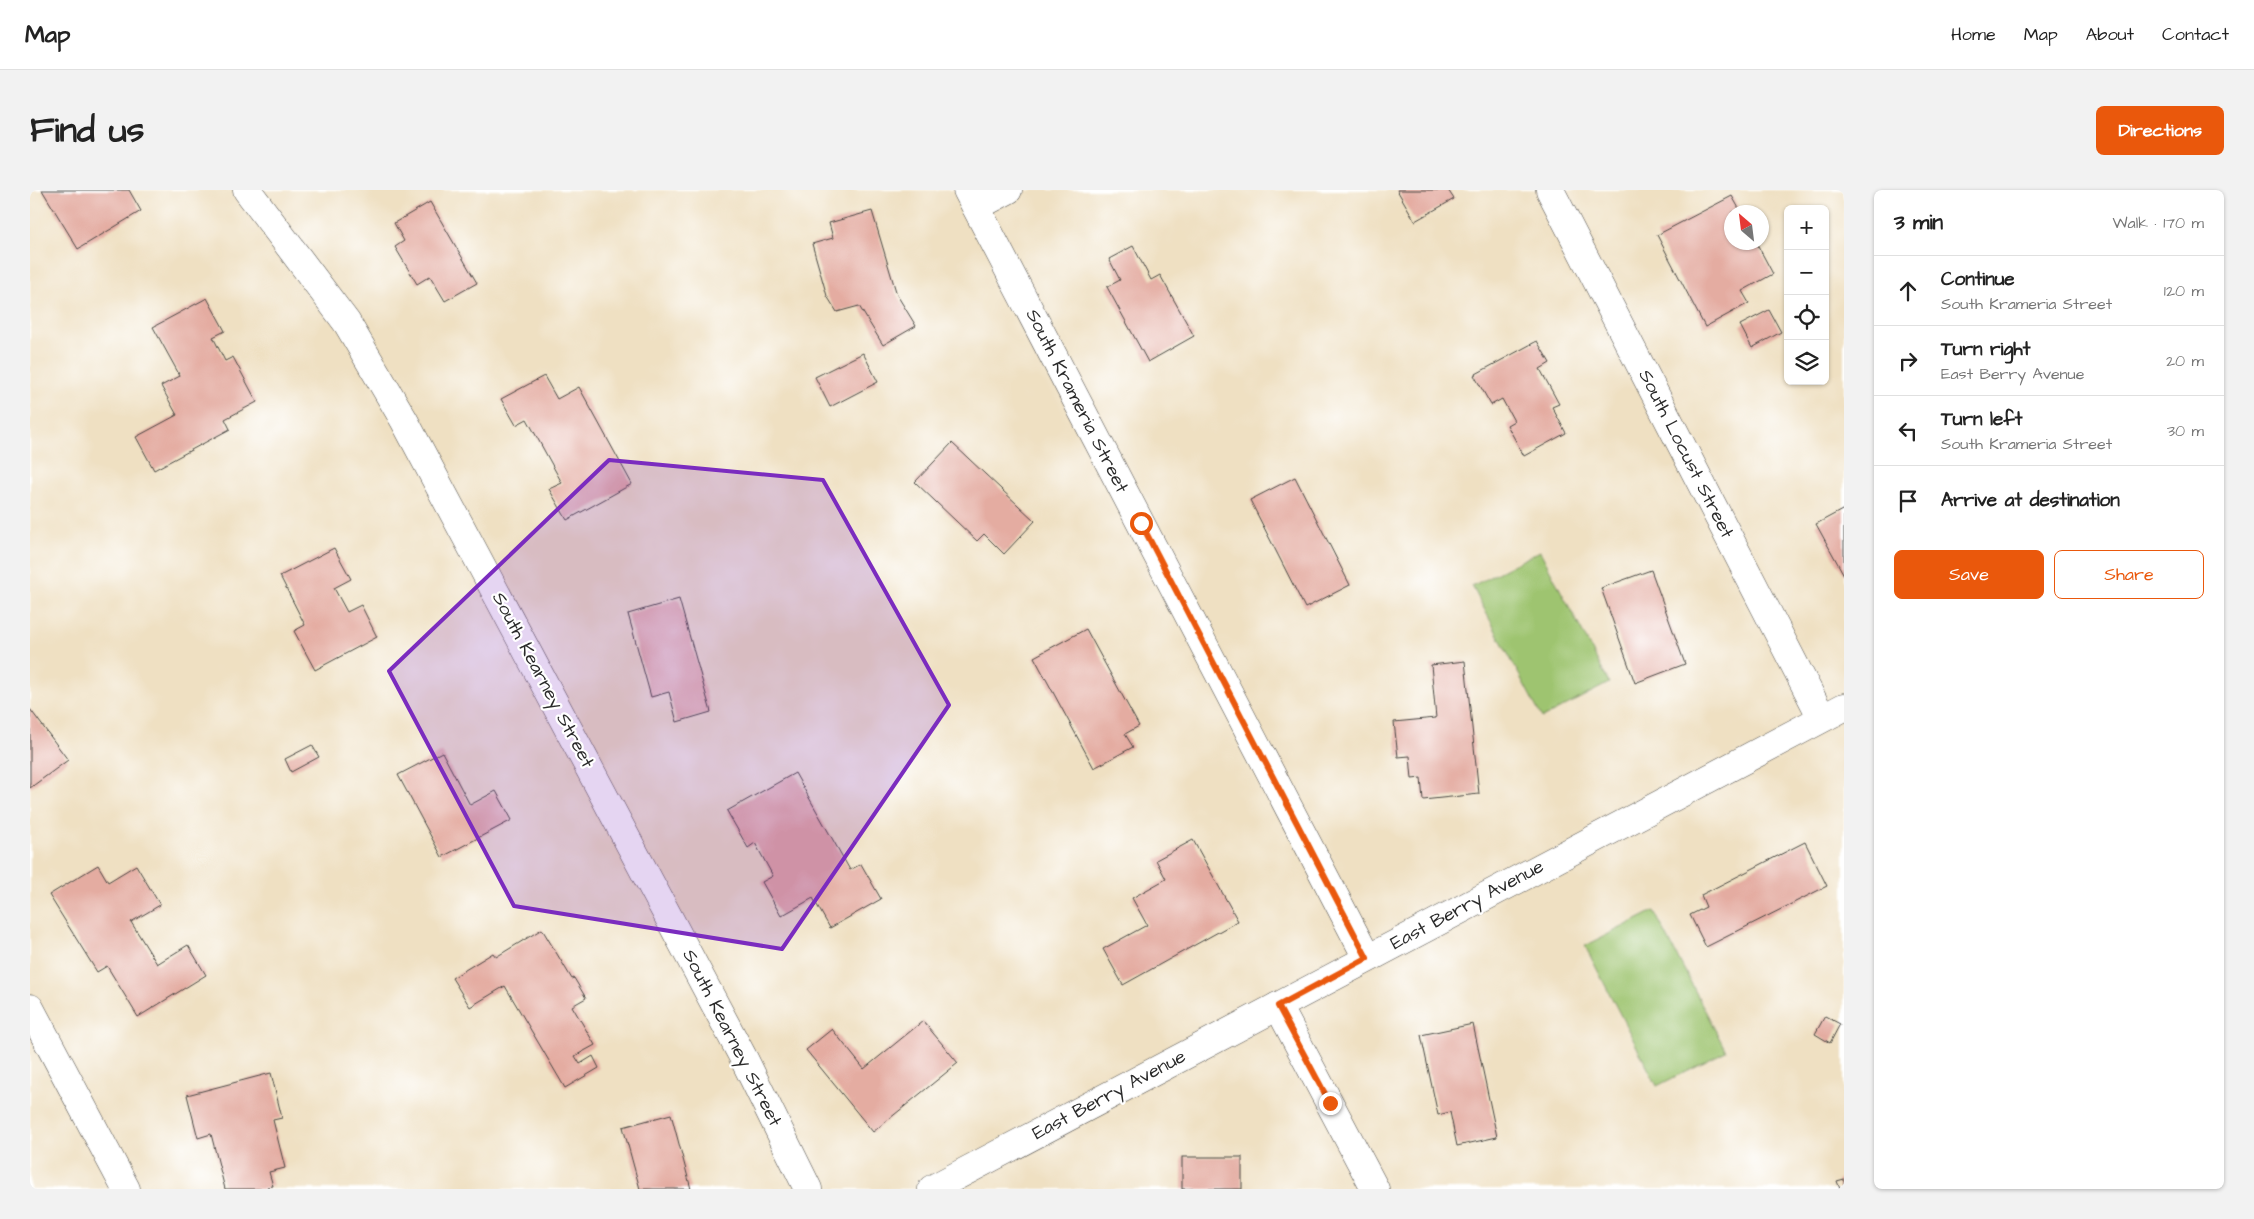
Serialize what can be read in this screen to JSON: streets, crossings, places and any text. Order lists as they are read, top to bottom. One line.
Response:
{"streets":{"street":["South Krameria Street","South Locust Street","South Kearney Street","East Berry Avenue"]},"crossings":[["South Krameria Street","East Berry Avenue"],["South Locust Street","East Berry Avenue"]],"north":"top left","page":{"header":"Map","nav":["Home","Map","About","Contact"],"title":"Find us","buttons":["Directions",["Save","Share"]],"heading":["3 min","Walk · 170 m"],"map_buttons":["+","−"],"list":[["Continue","South Krameria Street","120 m"],["Turn right","East Berry Avenue","20 m"],["Turn left","South Krameria Street","30 m"],"Arrive at destination"]}}
